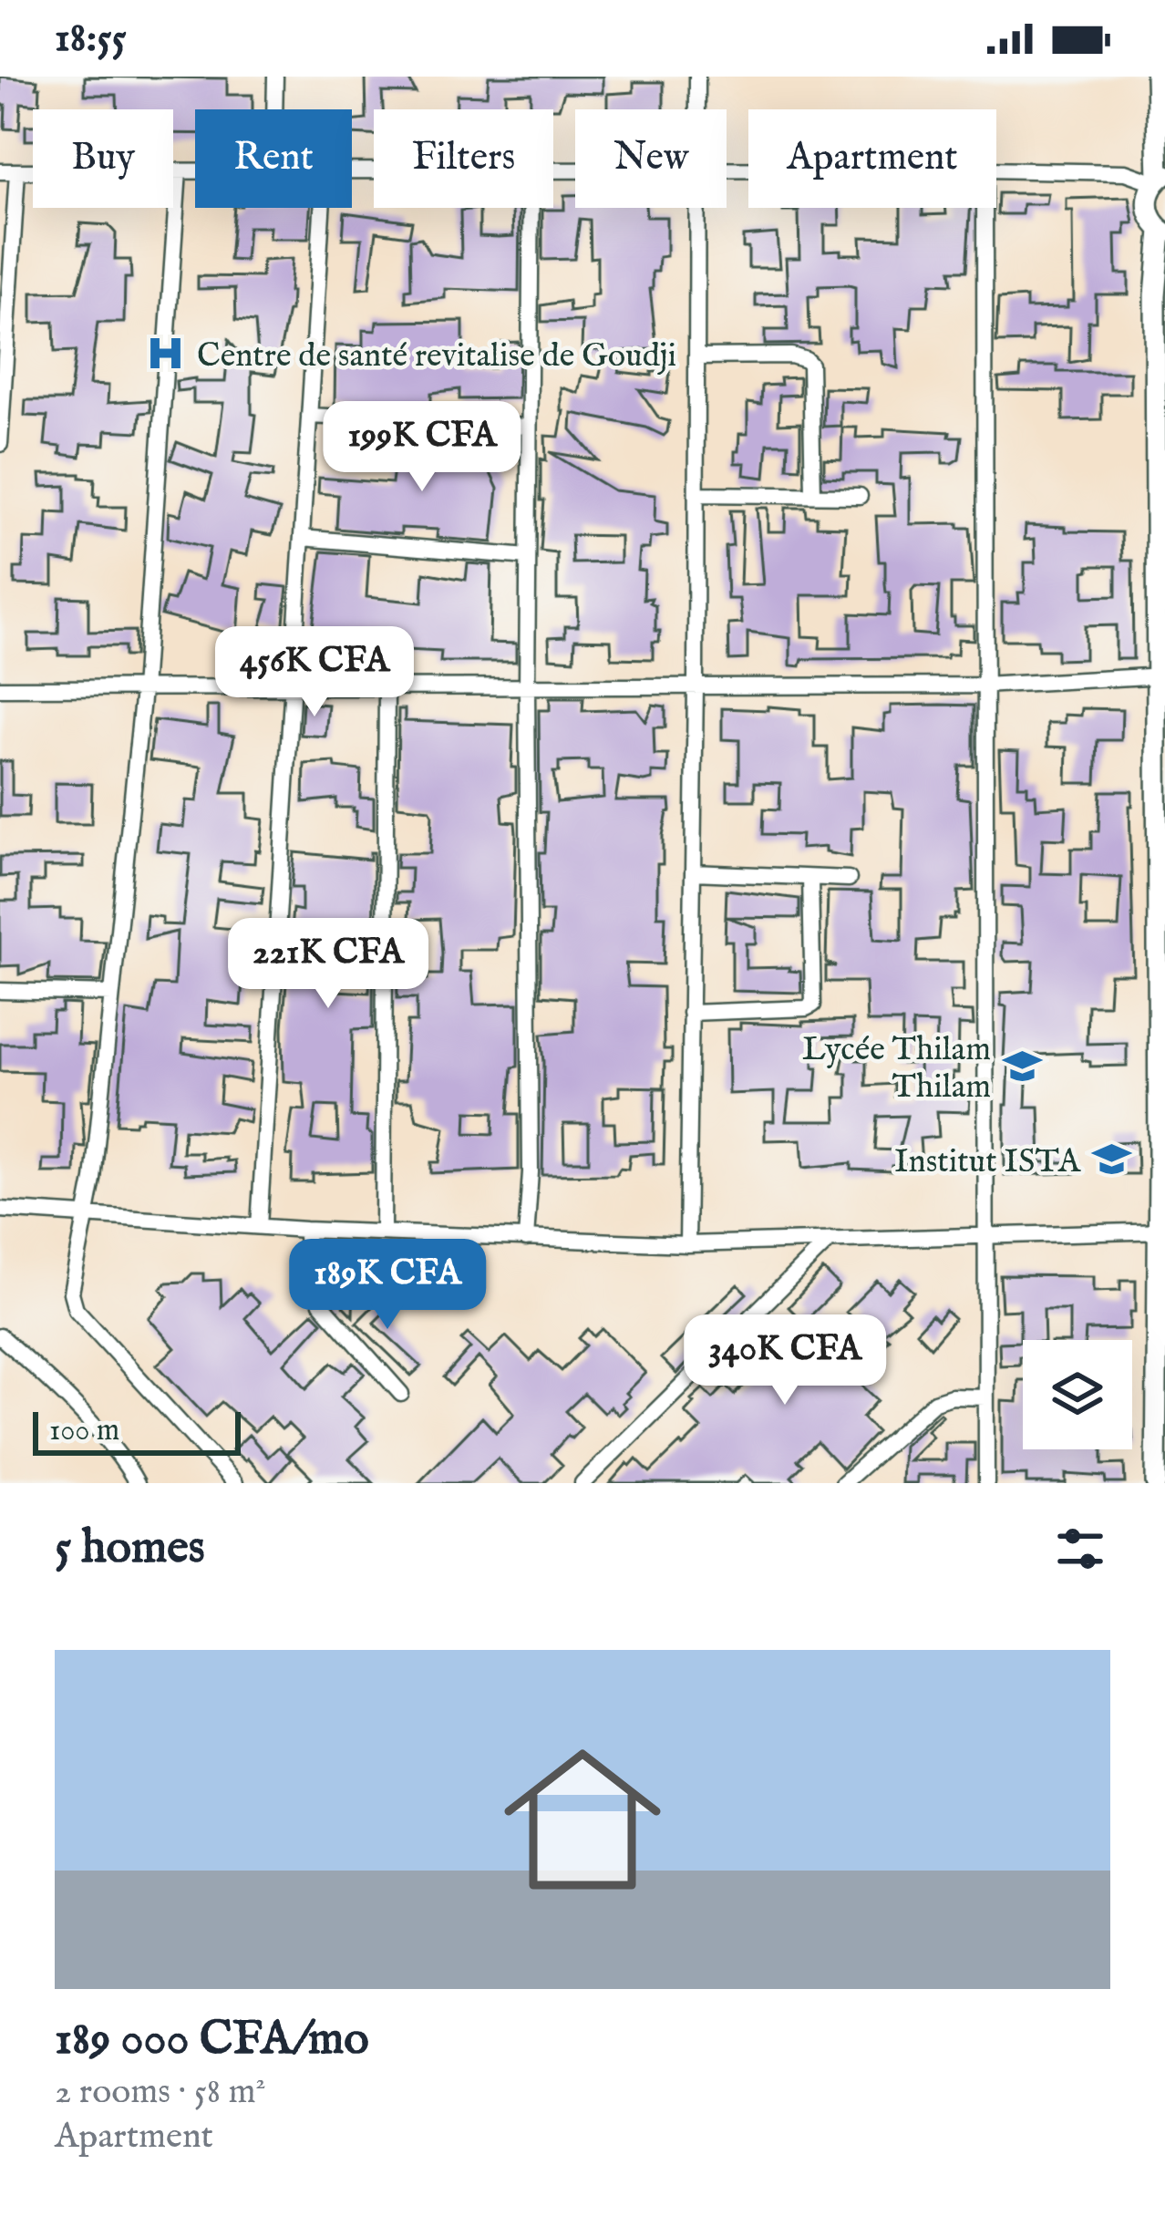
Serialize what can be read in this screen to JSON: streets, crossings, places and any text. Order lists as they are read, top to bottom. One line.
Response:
{"places":{"hospital":["Centre de santé revitalise de Goudji"],"school or university":["Lycée Thilam Thilam","Institut ISTA"]},"scale_bar":"100 m","page":{"status":"18:55","chip":["Buy","Rent","Filters","New","Apartment"],"price":["199K CFA","456K CFA","221K CFA","189K CFA","340K CFA"],"scale":"100 m","heading":"5 homes","list":[{"name":"189 000 CFA/mo","note":"2 rooms · 58 m² · Apartment"}]}}
